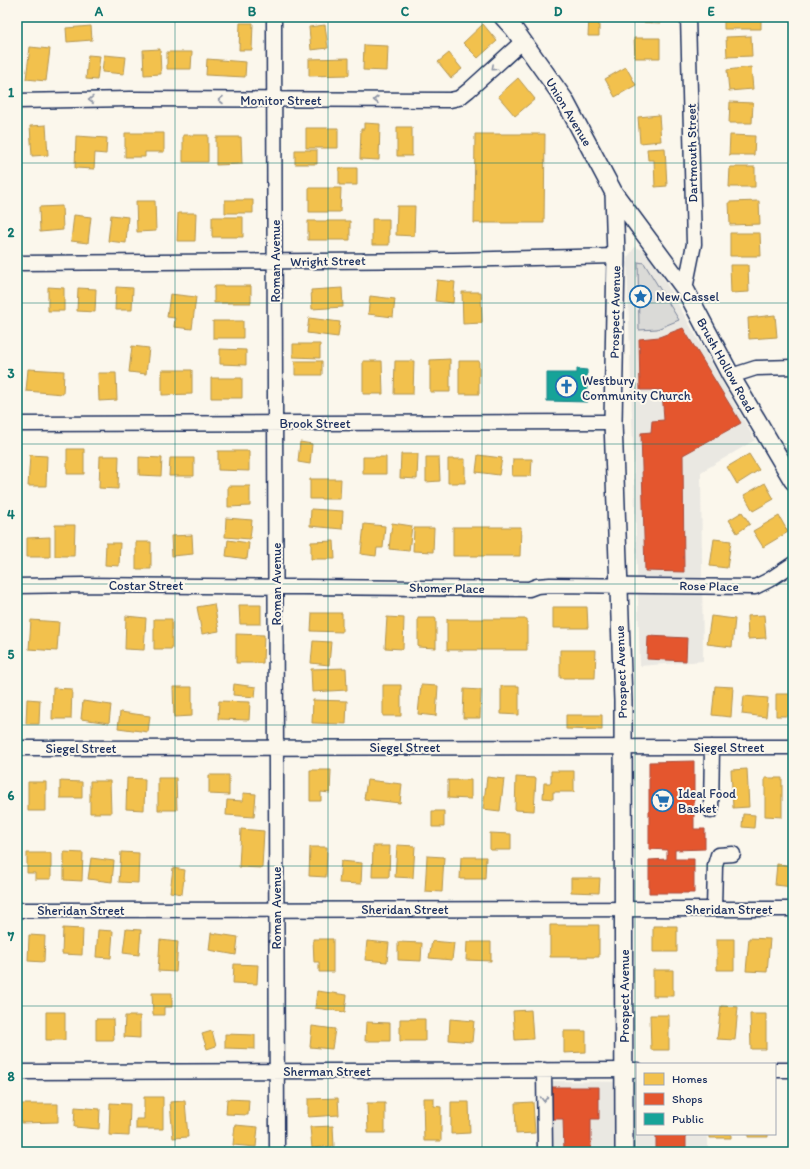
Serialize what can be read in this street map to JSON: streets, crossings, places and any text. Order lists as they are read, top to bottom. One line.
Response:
{"streets":{"main road":["Union Avenue","Prospect Avenue","Brush Hollow Road"],"street":["Monitor Street","Dartmouth Street","Roman Avenue","Wright Street","Brook Street","Costar Street","Rose Place","Shomer Place","Siegel Street","Sheridan Street","Sherman Street"]},"crossings":[["Monitor Street","Union Avenue"],["Monitor Street","Roman Avenue"],["Union Avenue","Prospect Avenue"],["Union Avenue","Brush Hollow Road"],["Dartmouth Street","Brush Hollow Road"],["Roman Avenue","Wright Street"],["Roman Avenue","Brook Street"],["Roman Avenue","Costar Street"],["Roman Avenue","Shomer Place"],["Roman Avenue","Siegel Street"],["Roman Avenue","Sheridan Street"],["Roman Avenue","Sherman Street"],["Wright Street","Prospect Avenue"],["Prospect Avenue","Brush Hollow Road"],["Prospect Avenue","Brook Street"],["Prospect Avenue","Rose Place"],["Prospect Avenue","Shomer Place"],["Prospect Avenue","Siegel Street"],["Prospect Avenue","Sheridan Street"],["Prospect Avenue","Sherman Street"],["Costar Street","Shomer Place"],["Rose Place","Shomer Place"]],"one_way":["Monitor Street"],"places":{"place":["New Cassel"],"church":["Westbury Community Church"],"supermarket":["Ideal Food Basket"]},"legend":["Homes","Shops","Public"],"grid":{"columns":["A","B","C","D","E"],"rows":["1","2","3","4","5","6","7","8"]}}
